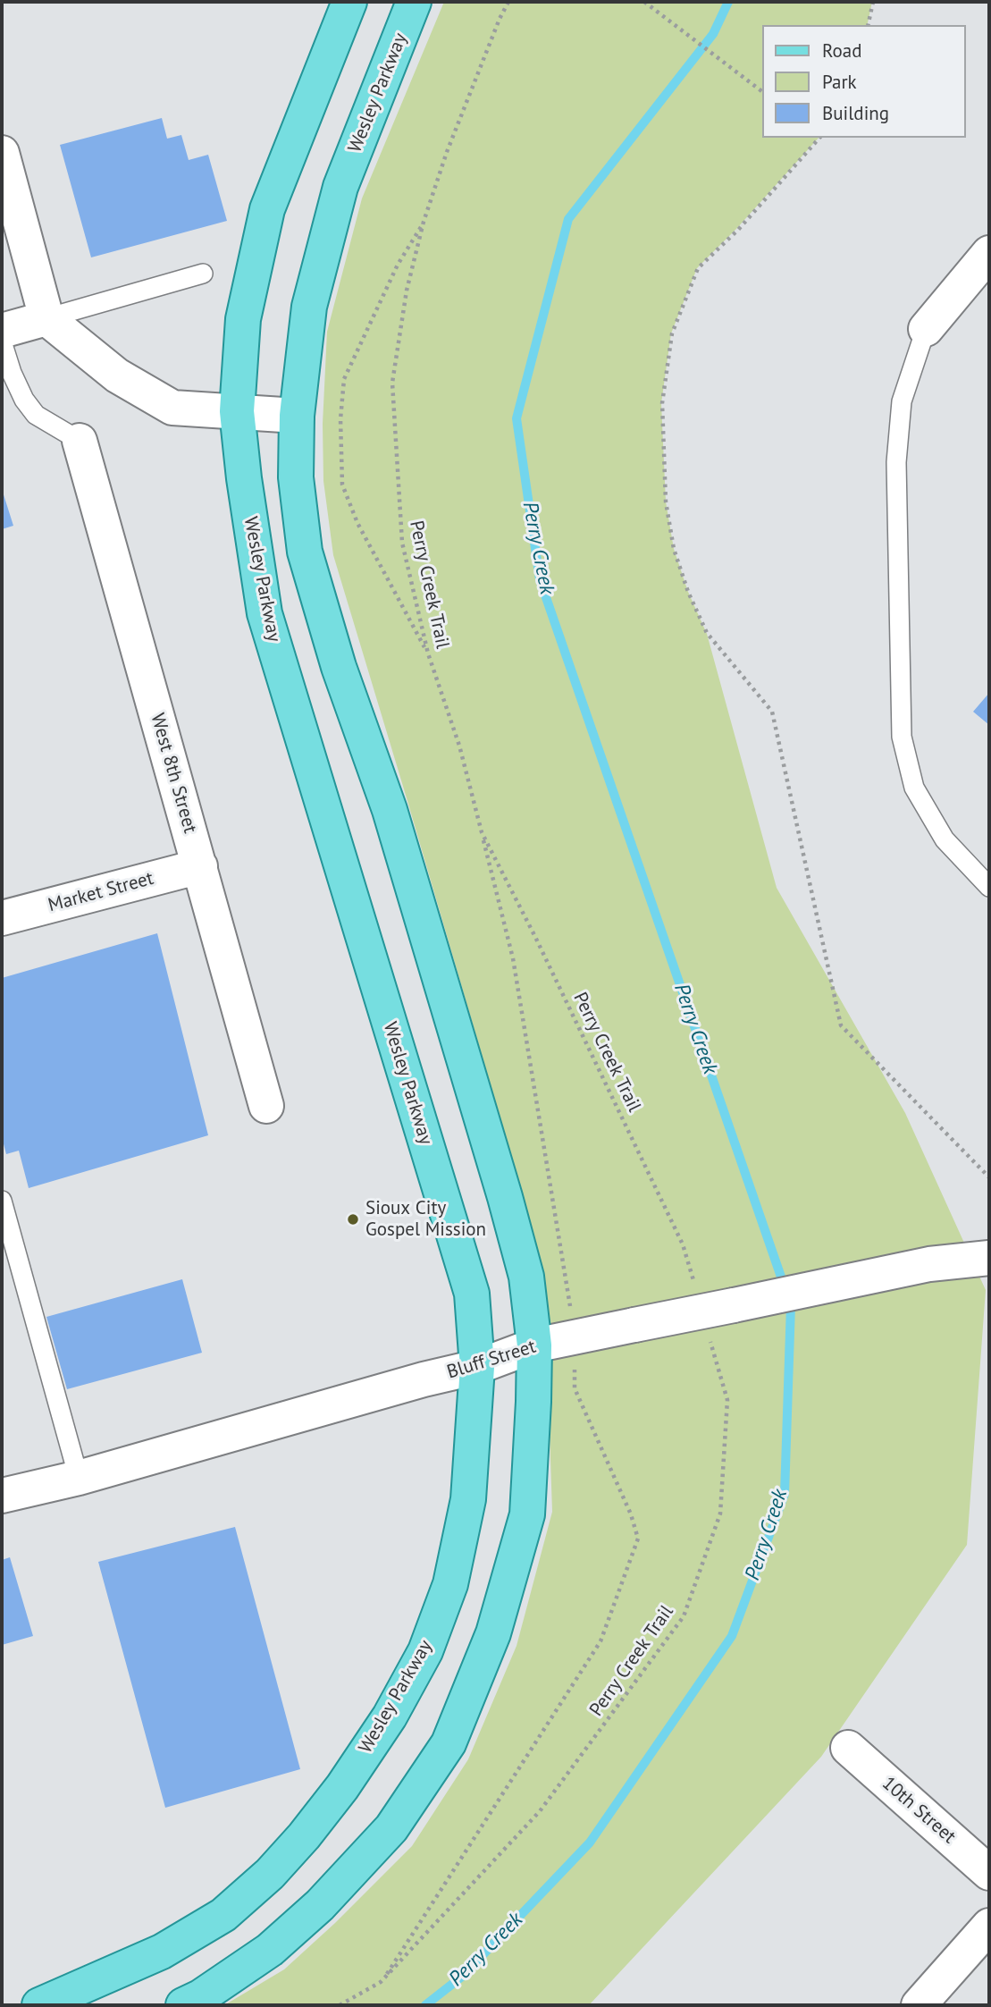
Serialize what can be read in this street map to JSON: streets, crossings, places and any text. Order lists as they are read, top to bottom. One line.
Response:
{"streets":{"main road":["Wesley Parkway"],"street":["West 8th Street","Market Street","Bluff Street","10th Street"],"path":["Perry Creek Trail"]},"crossings":[["Wesley Parkway","Bluff Street"],["West 8th Street","Market Street"]],"water":["Perry Creek"],"places":["Sioux City Gospel Mission"],"legend":["Road","Park","Building"]}
